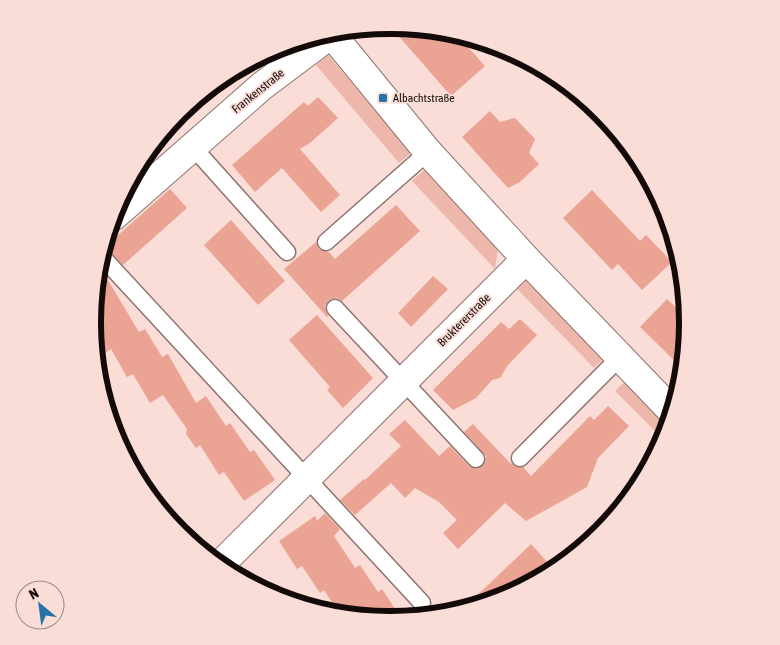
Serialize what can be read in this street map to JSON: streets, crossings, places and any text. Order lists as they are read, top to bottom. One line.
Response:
{"streets":{"street":["Frankenstraße","Bruktererstraße"]},"places":{"transit":["Albachtstraße"]},"north":"top left"}
